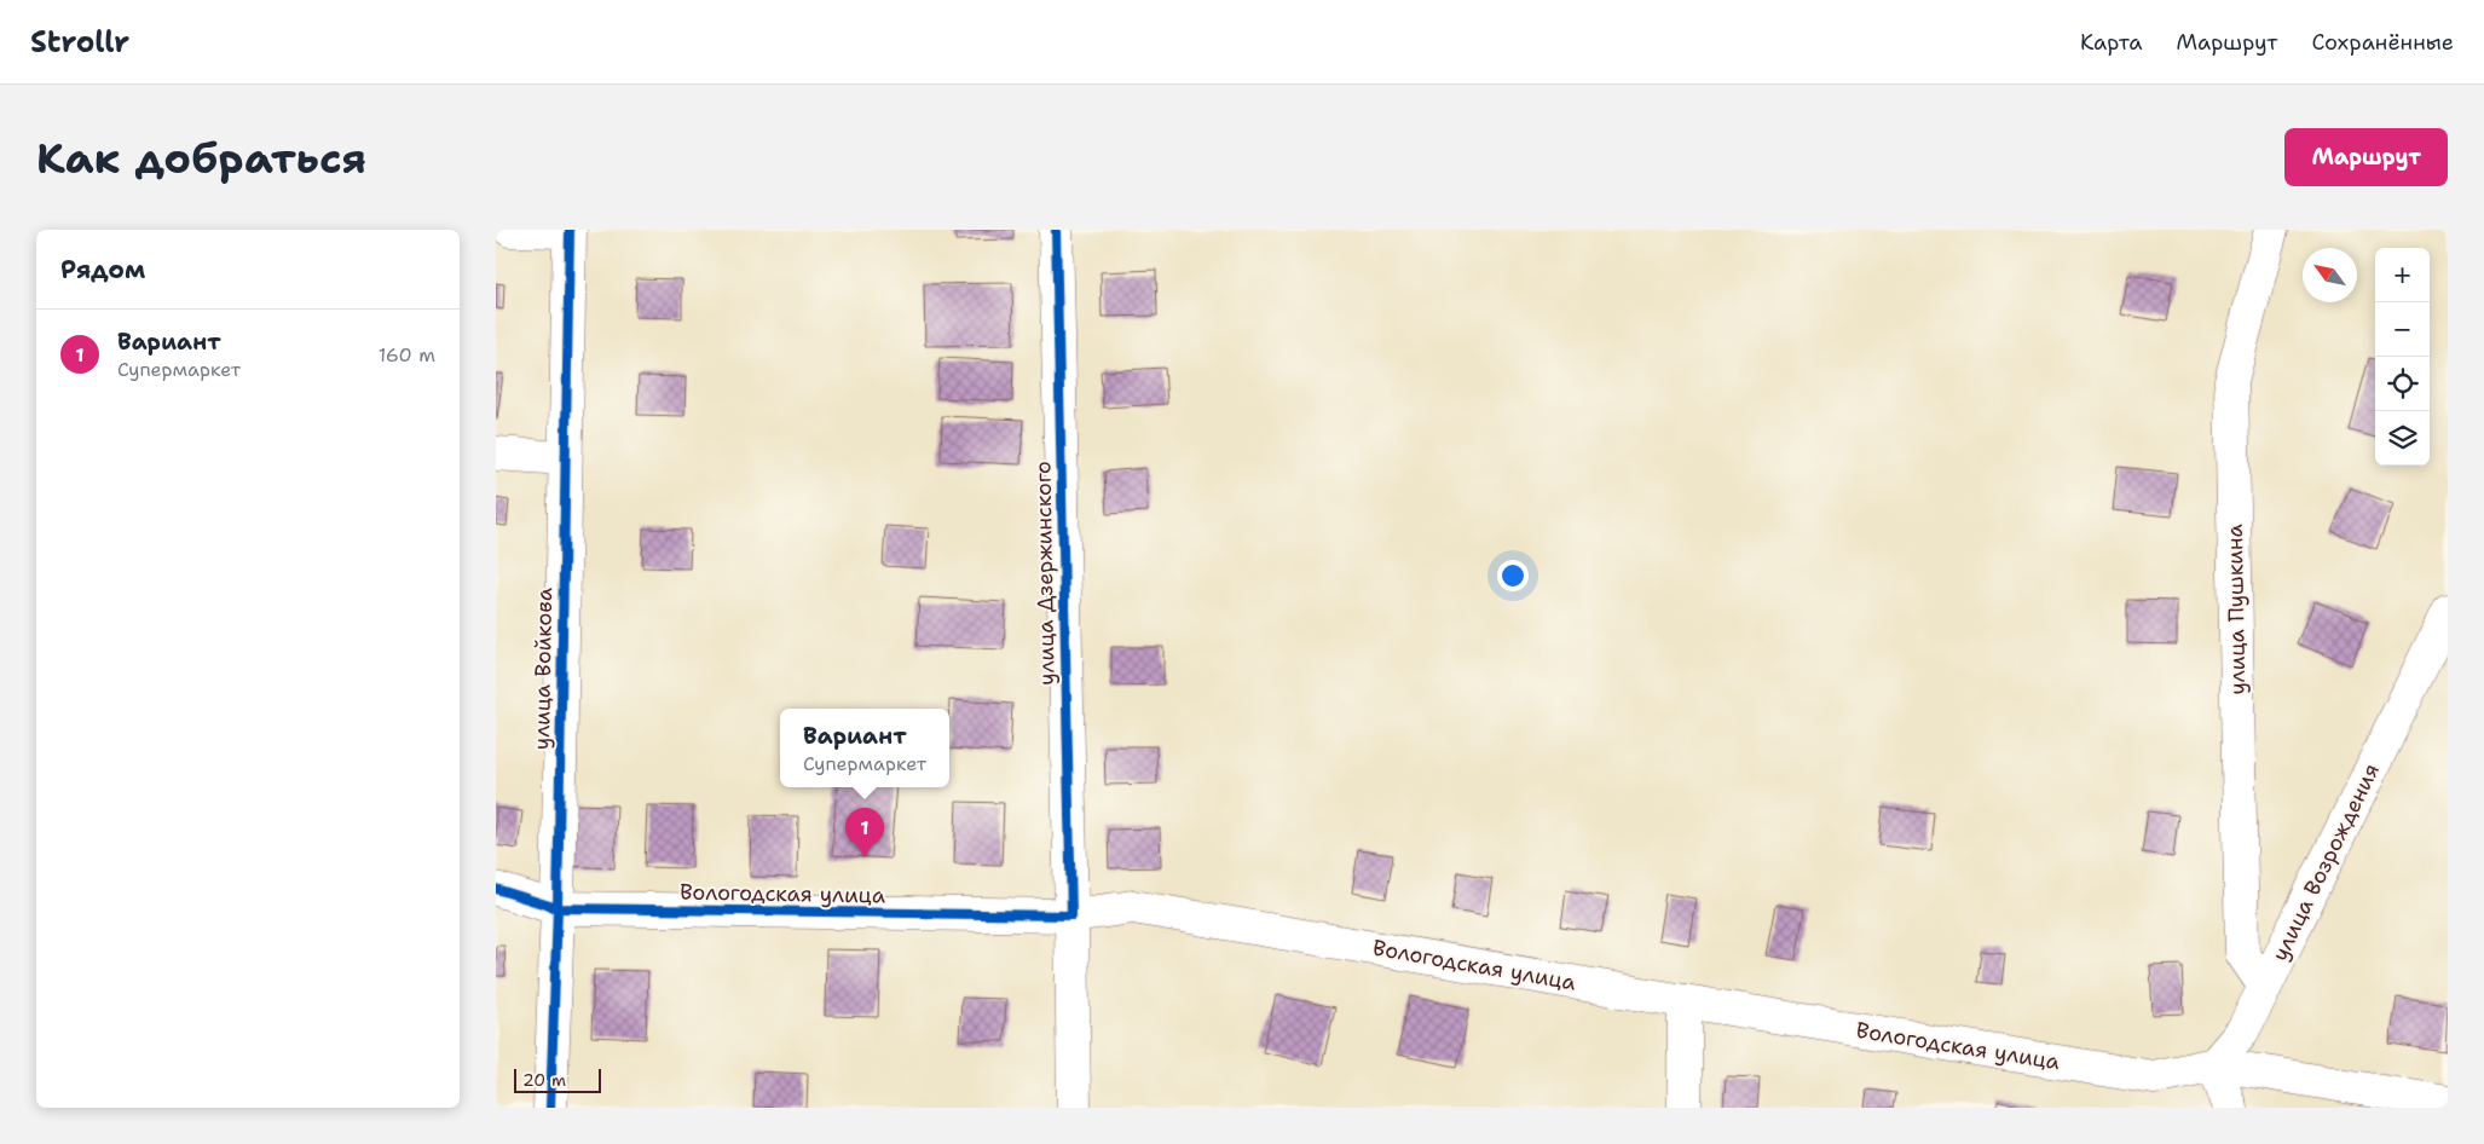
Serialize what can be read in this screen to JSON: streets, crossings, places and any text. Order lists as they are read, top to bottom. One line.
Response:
{"streets":{"street":["улица Дзержинского","улица Пушкина","улица Войкова","улица Возрождения","Вологодская улица"]},"crossings":[["улица Дзержинского","Вологодская улица"],["улица Пушкина","улица Возрождения"],["улица Войкова","Вологодская улица"],["улица Возрождения","Вологодская улица"]],"scale_bar":"20 m","north":"top left","page":{"header":"Strollr","nav":["Карта","Маршрут","Сохранённые"],"buttons":"Маршрут","title":"Как добраться","heading":"Рядом","map_buttons":["+","−"],"list":[{"mark":"1","name":"Вариант","note":"Супермаркет","value":"160 m"}],"popup":["Вариант","Супермаркет"],"pins":"1","scale":"20 m"}}
